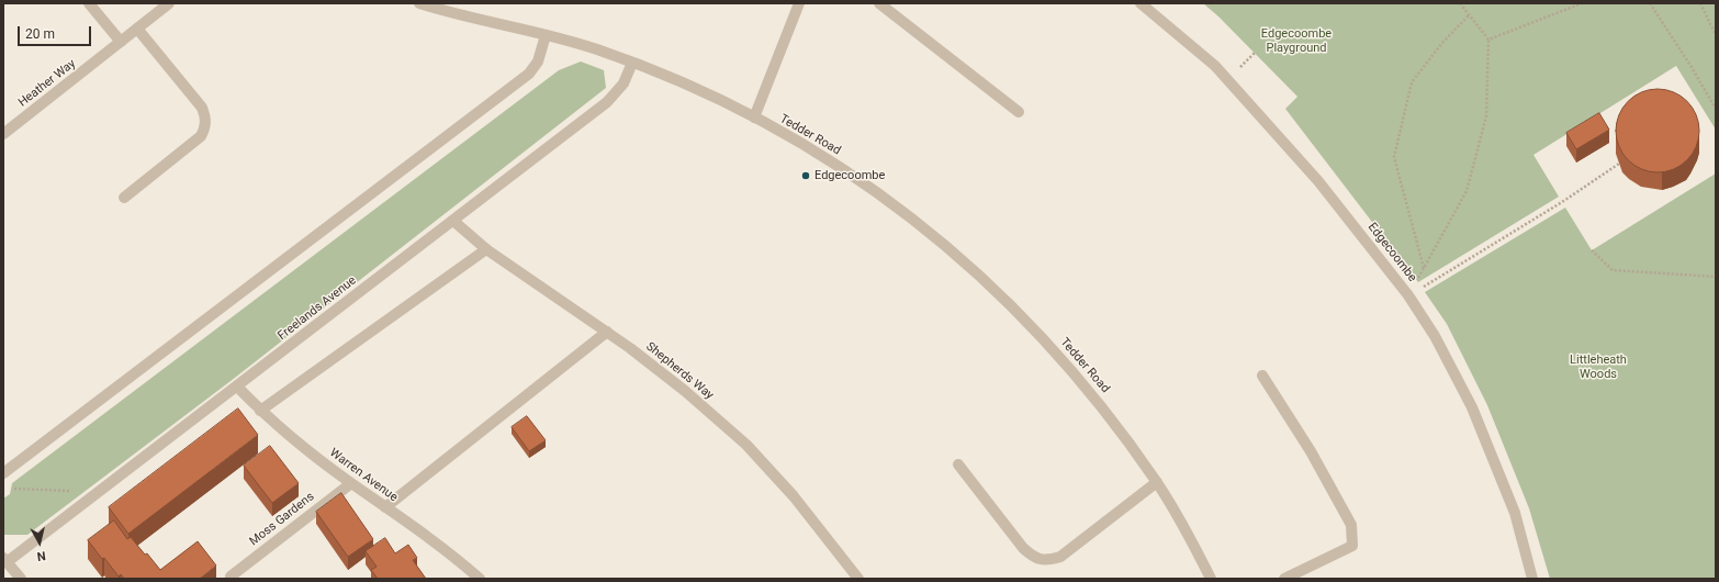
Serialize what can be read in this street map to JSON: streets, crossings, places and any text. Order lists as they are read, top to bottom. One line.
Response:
{"streets":{"street":["Heather Way","Tedder Road","Edgecoombe","Freelands Avenue","Shepherds Way","Warren Avenue","Moss Gardens"]},"crossings":[["Tedder Road","Freelands Avenue"],["Freelands Avenue","Shepherds Way"],["Freelands Avenue","Warren Avenue"],["Warren Avenue","Moss Gardens"]],"parks":["Edgecoombe Playground","Littleheath Woods"],"places":["Edgecoombe"],"scale_bar":"20 m","north":"bottom"}
